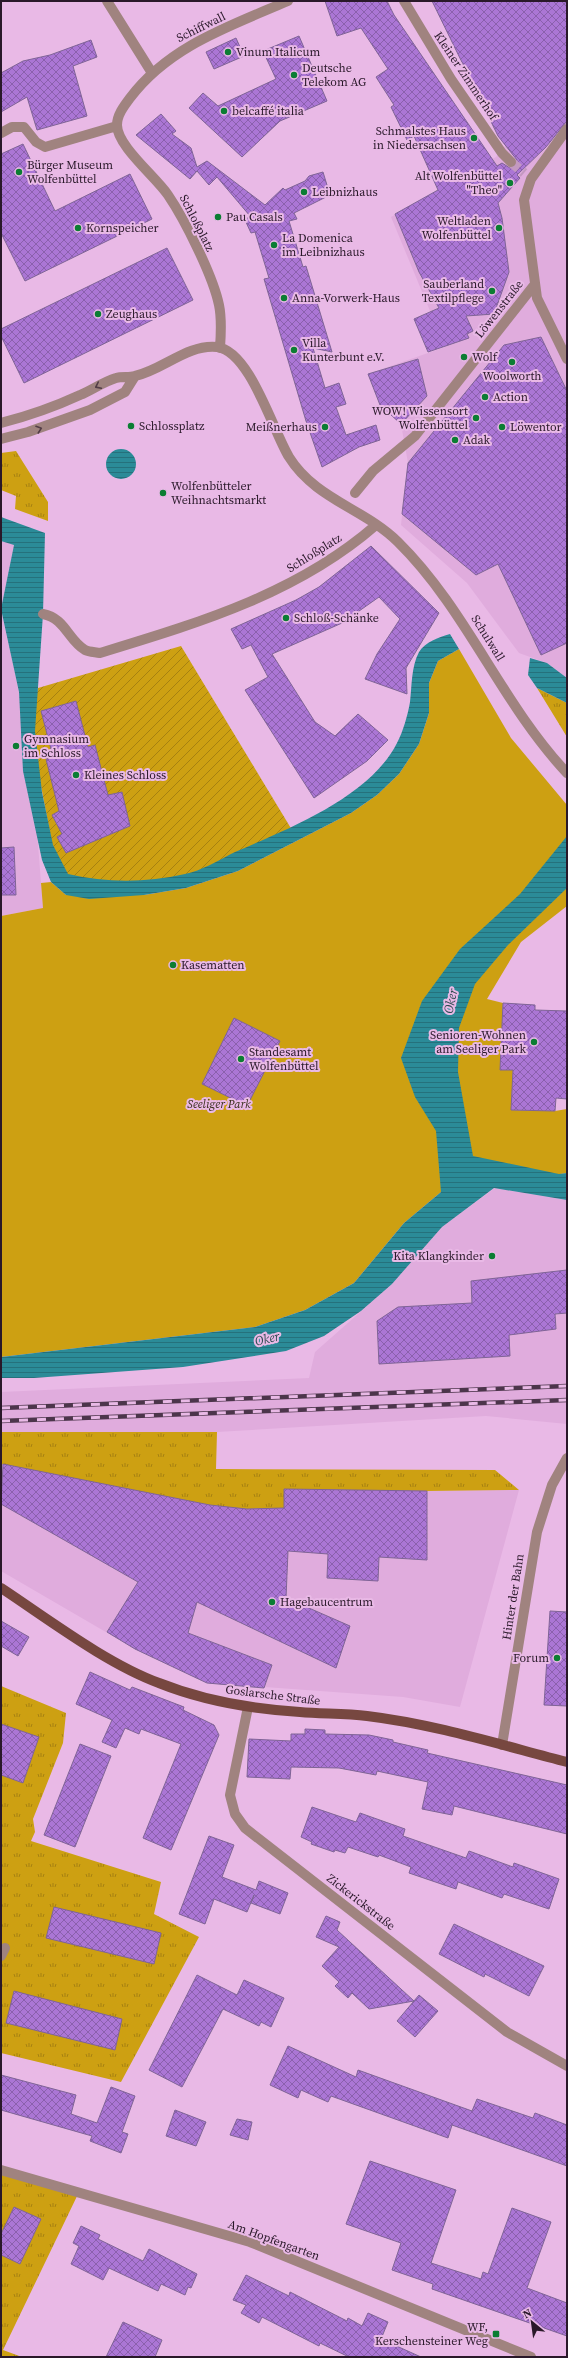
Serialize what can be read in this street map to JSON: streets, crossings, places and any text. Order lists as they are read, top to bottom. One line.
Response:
{"streets":{"main road":["Goslarsche Straße"],"street":["Schiffwall","Kleiner Zimmerhof","Schloßplatz","Löwenstraße","Schulwall","Hinter der Bahn","Zickerickstraße","Am Hopfengarten"]},"crossings":[["Schloßplatz","Schulwall"],["Hinter der Bahn","Goslarsche Straße"],["Goslarsche Straße","Zickerickstraße"]],"water":["Oker"],"parks":["Seeliger Park"],"places":{"other":["Vinum Italicum","Deutsche Telekom AG","belcaffé italia","Schmalstes Haus in Niedersachsen","Bürger Museum Wolfenbüttel","Alt Wolfenbüttel \"Theo\"","Leibnizhaus","Pau Casals","Kornspeicher","Weltladen Wolfenbüttel","La Domenica im Leibnizhaus","Sauberland Textilpflege","Anna-Vorwerk-Haus","Zeughaus","Villa Kunterbunt e.V.","Wolf","Woolworth","Action","WOW! Wissensort Wolfenbüttel","Schlossplatz","Meißnerhaus","Löwentor","Adak","Wolfenbütteler Weihnachtsmarkt","Schloß-Schänke","Gymnasium im Schloss","Kleines Schloss","Kasematten","Senioren-Wohnen am Seeliger Park","Standesamt Wolfenbüttel","Kita Klangkinder","Hagebaucentrum","Forum"],"transit":["WF, Kerschensteiner Weg"]},"north":"top left"}
